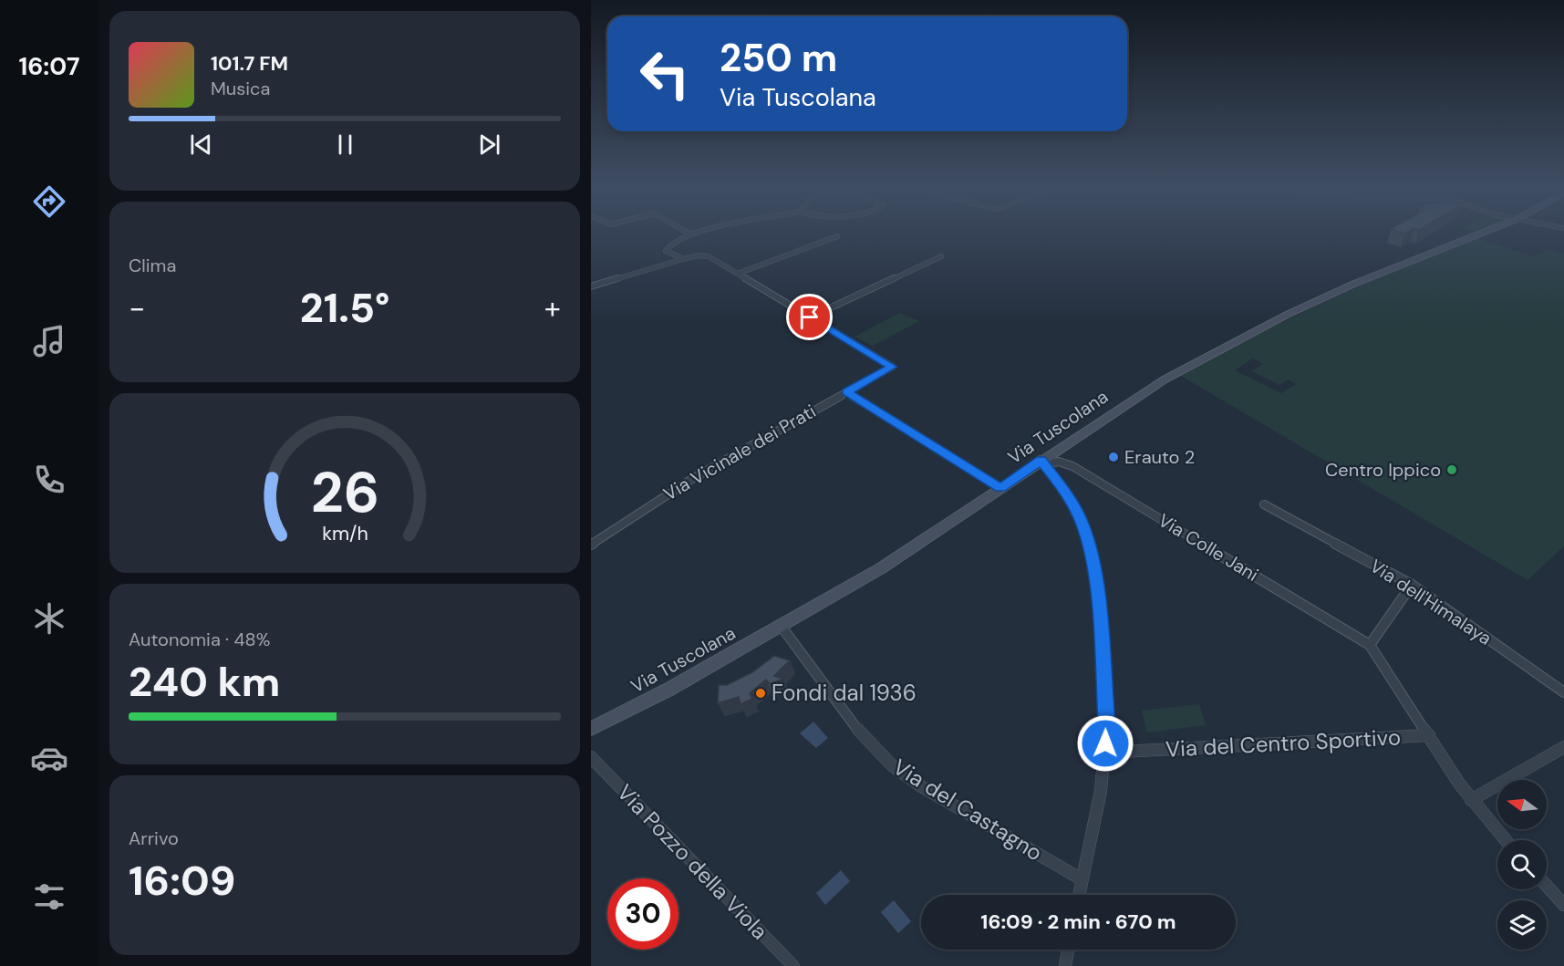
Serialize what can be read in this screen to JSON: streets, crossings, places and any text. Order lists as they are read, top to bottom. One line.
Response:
{"streets":{"main road":["Via Tuscolana"],"street":["Via Vicinale dei Prati","Via Colle Jani","Via dell'Himalaya","Via del Centro Sportivo","Via del Castagno","Via Pozzo della Viola"]},"crossings":[["Via Tuscolana","Via Colle Jani"],["Via Tuscolana","Via del Castagno"]],"places":["Erauto 2","Centro Ippico","Fondi dal 1936"],"north":"left","page":{"tabs":"16:07","turn":["250 m","Via Tuscolana"],"song":["101.7 FM","Musica"],"tile":["Clima",["Autonomia · 48%","240 km"],["Arrivo","16:09"]],"heat":["−","21.5°","+"],"limit":"30","trip":"16:09 · 2 min · 670 m","gauge":["26","km/h"]}}
